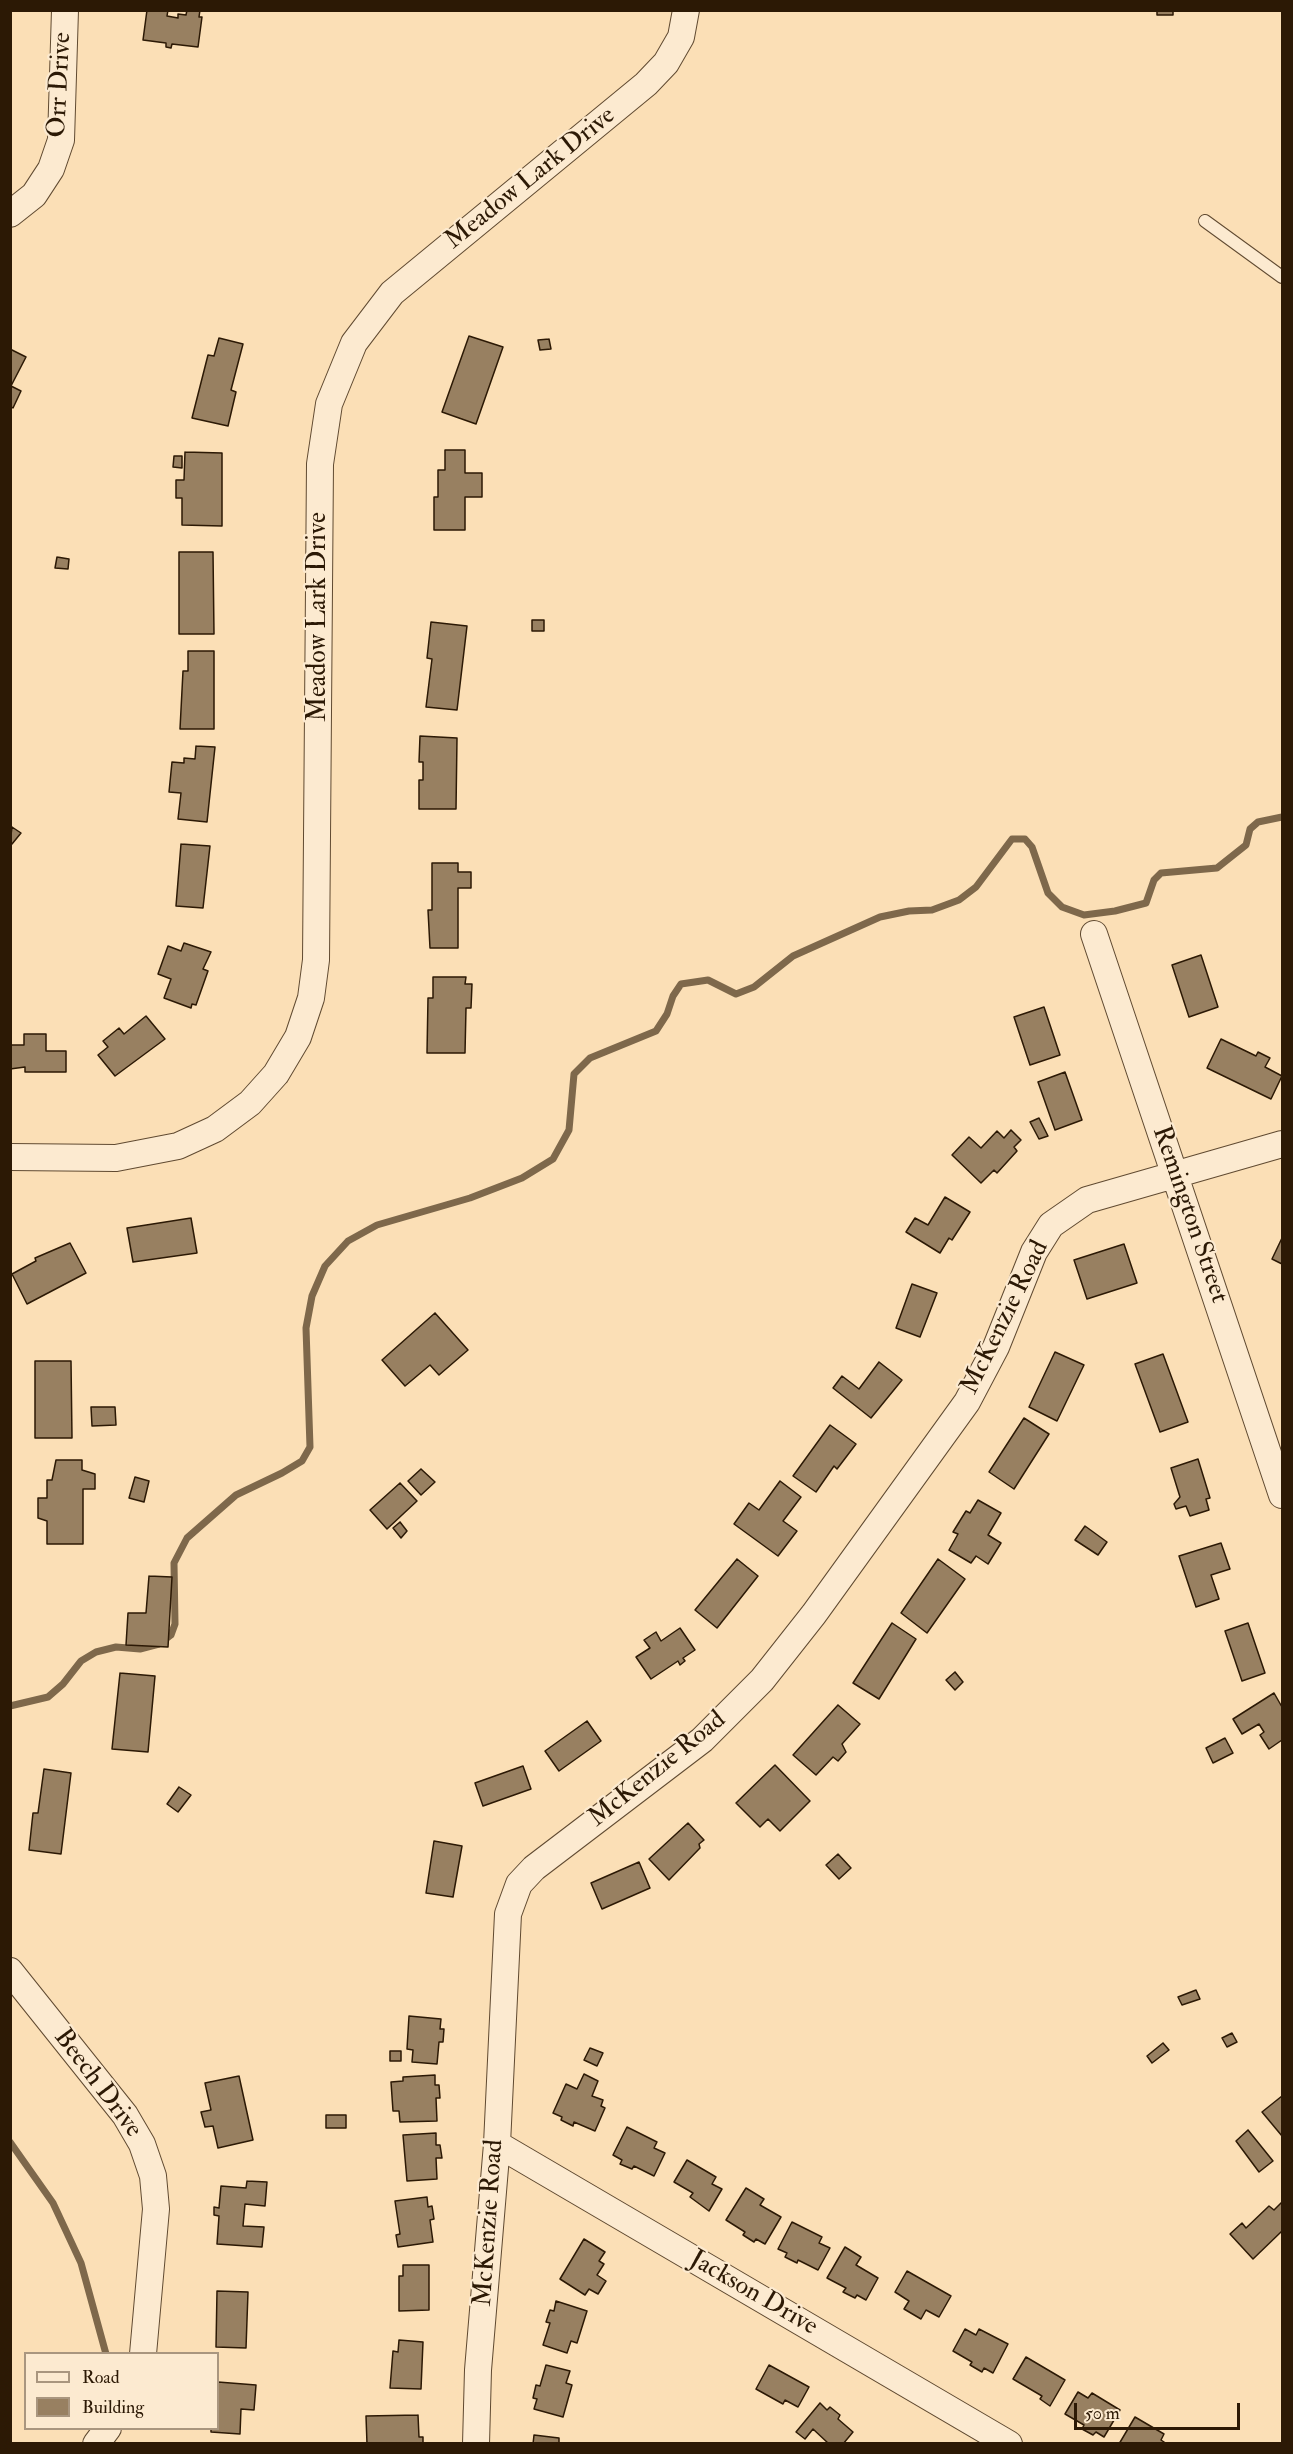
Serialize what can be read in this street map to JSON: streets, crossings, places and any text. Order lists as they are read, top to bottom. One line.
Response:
{"streets":{"street":["Orr Drive","Meadow Lark Drive","Remington Street","McKenzie Road","Beech Drive","Jackson Drive"]},"crossings":[["Remington Street","McKenzie Road"],["McKenzie Road","Jackson Drive"]],"legend":["Road","Building"],"scale_bar":"50 m"}
